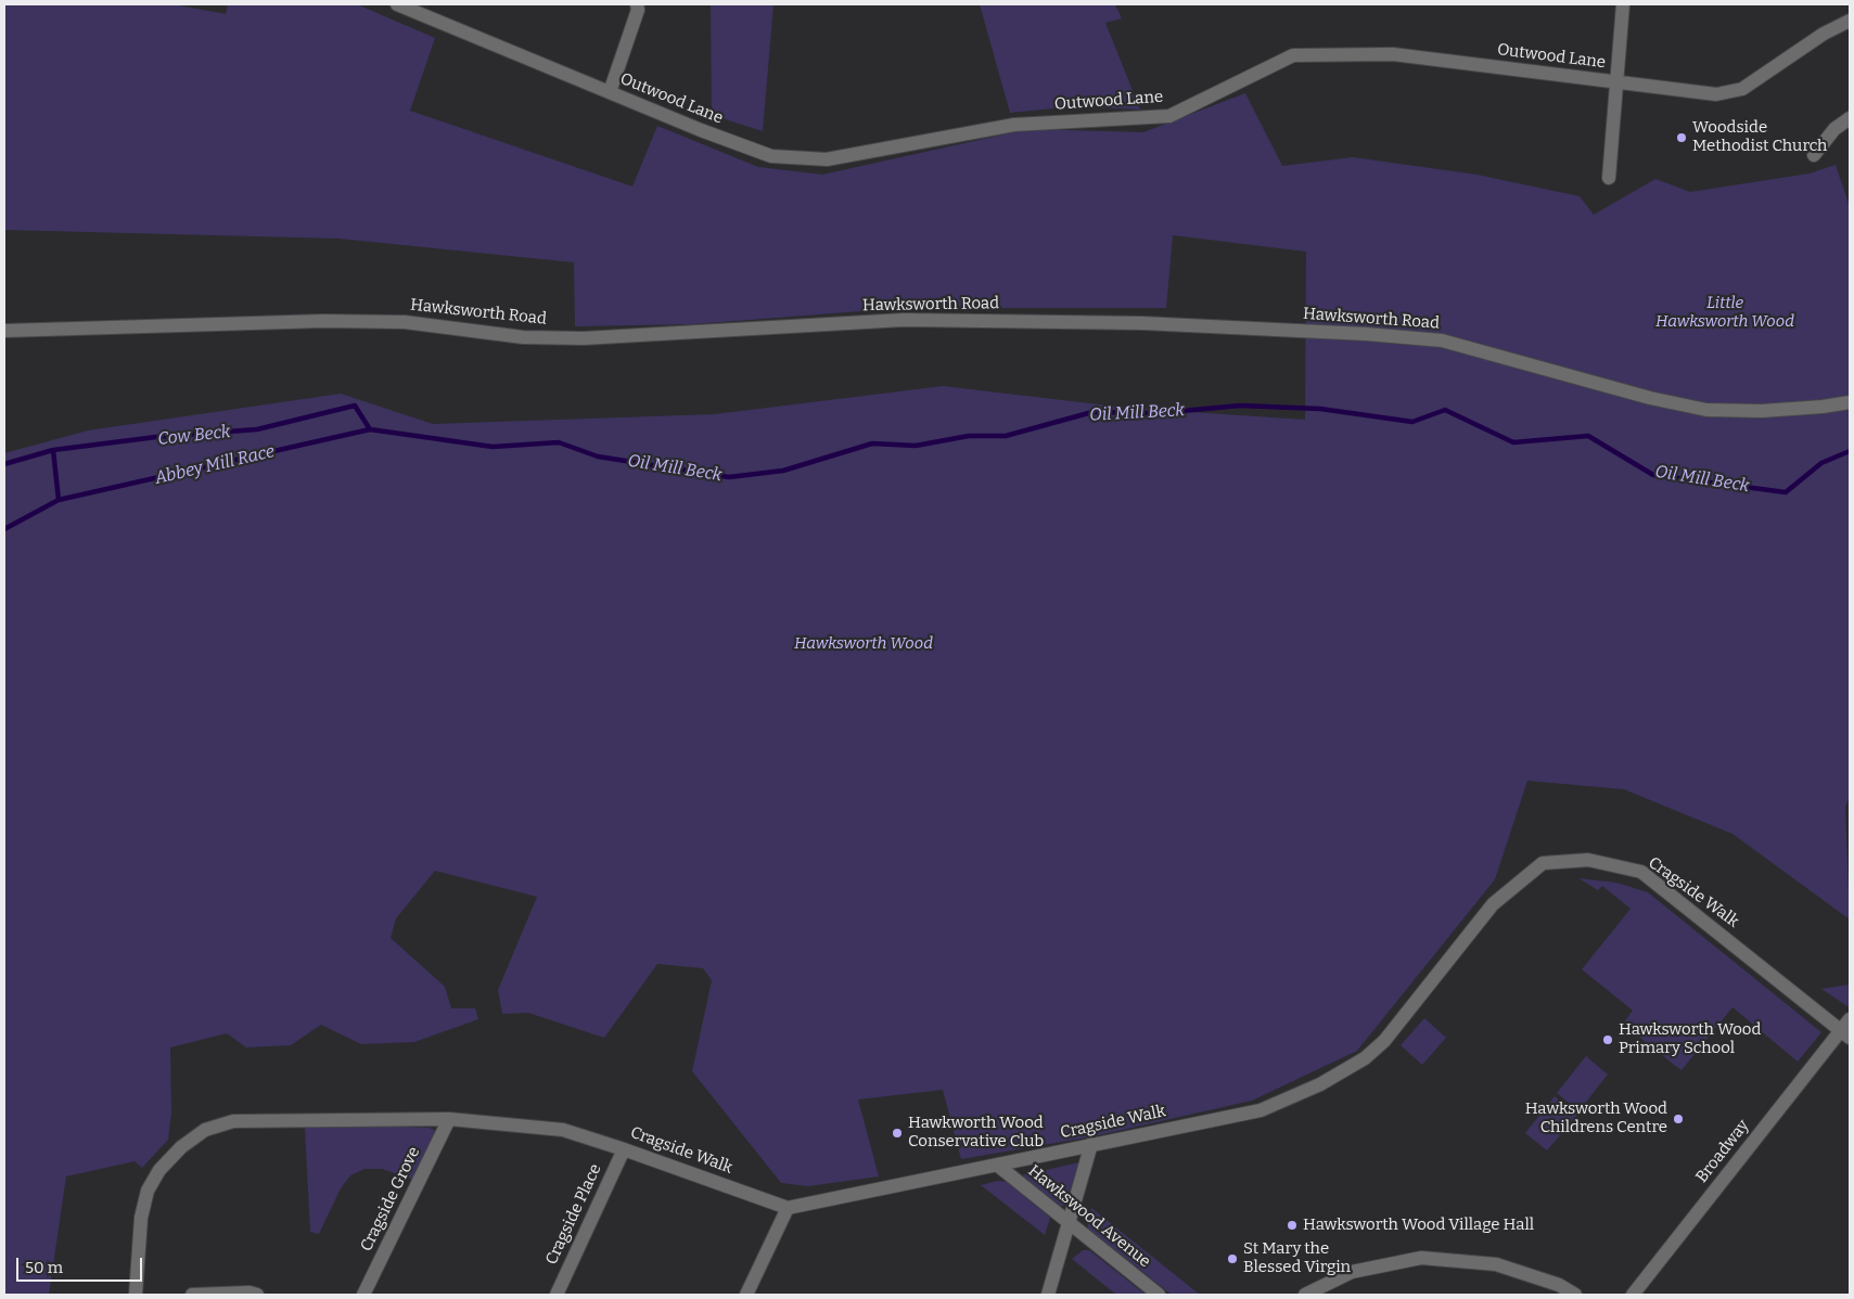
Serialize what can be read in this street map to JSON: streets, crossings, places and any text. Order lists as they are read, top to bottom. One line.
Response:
{"streets":{"street":["Outwood Lane","Hawksworth Road","Cragside Walk","Broadway","Cragside Grove","Cragside Place","Hawkswood Avenue"]},"crossings":[["Cragside Walk","Broadway"],["Cragside Walk","Cragside Grove"],["Cragside Walk","Cragside Place"],["Cragside Walk","Hawkswood Avenue"]],"water":["Oil Mill Beck","Cow Beck","Abbey Mill Race"],"parks":["Little Hawksworth Wood","Hawksworth Wood"],"places":["Woodside Methodist Church","Hawksworth Wood Primary School","Hawksworth Wood Childrens Centre","Hawkworth Wood Conservative Club","Hawksworth Wood Village Hall","St Mary the Blessed Virgin"],"scale_bar":"50 m"}
